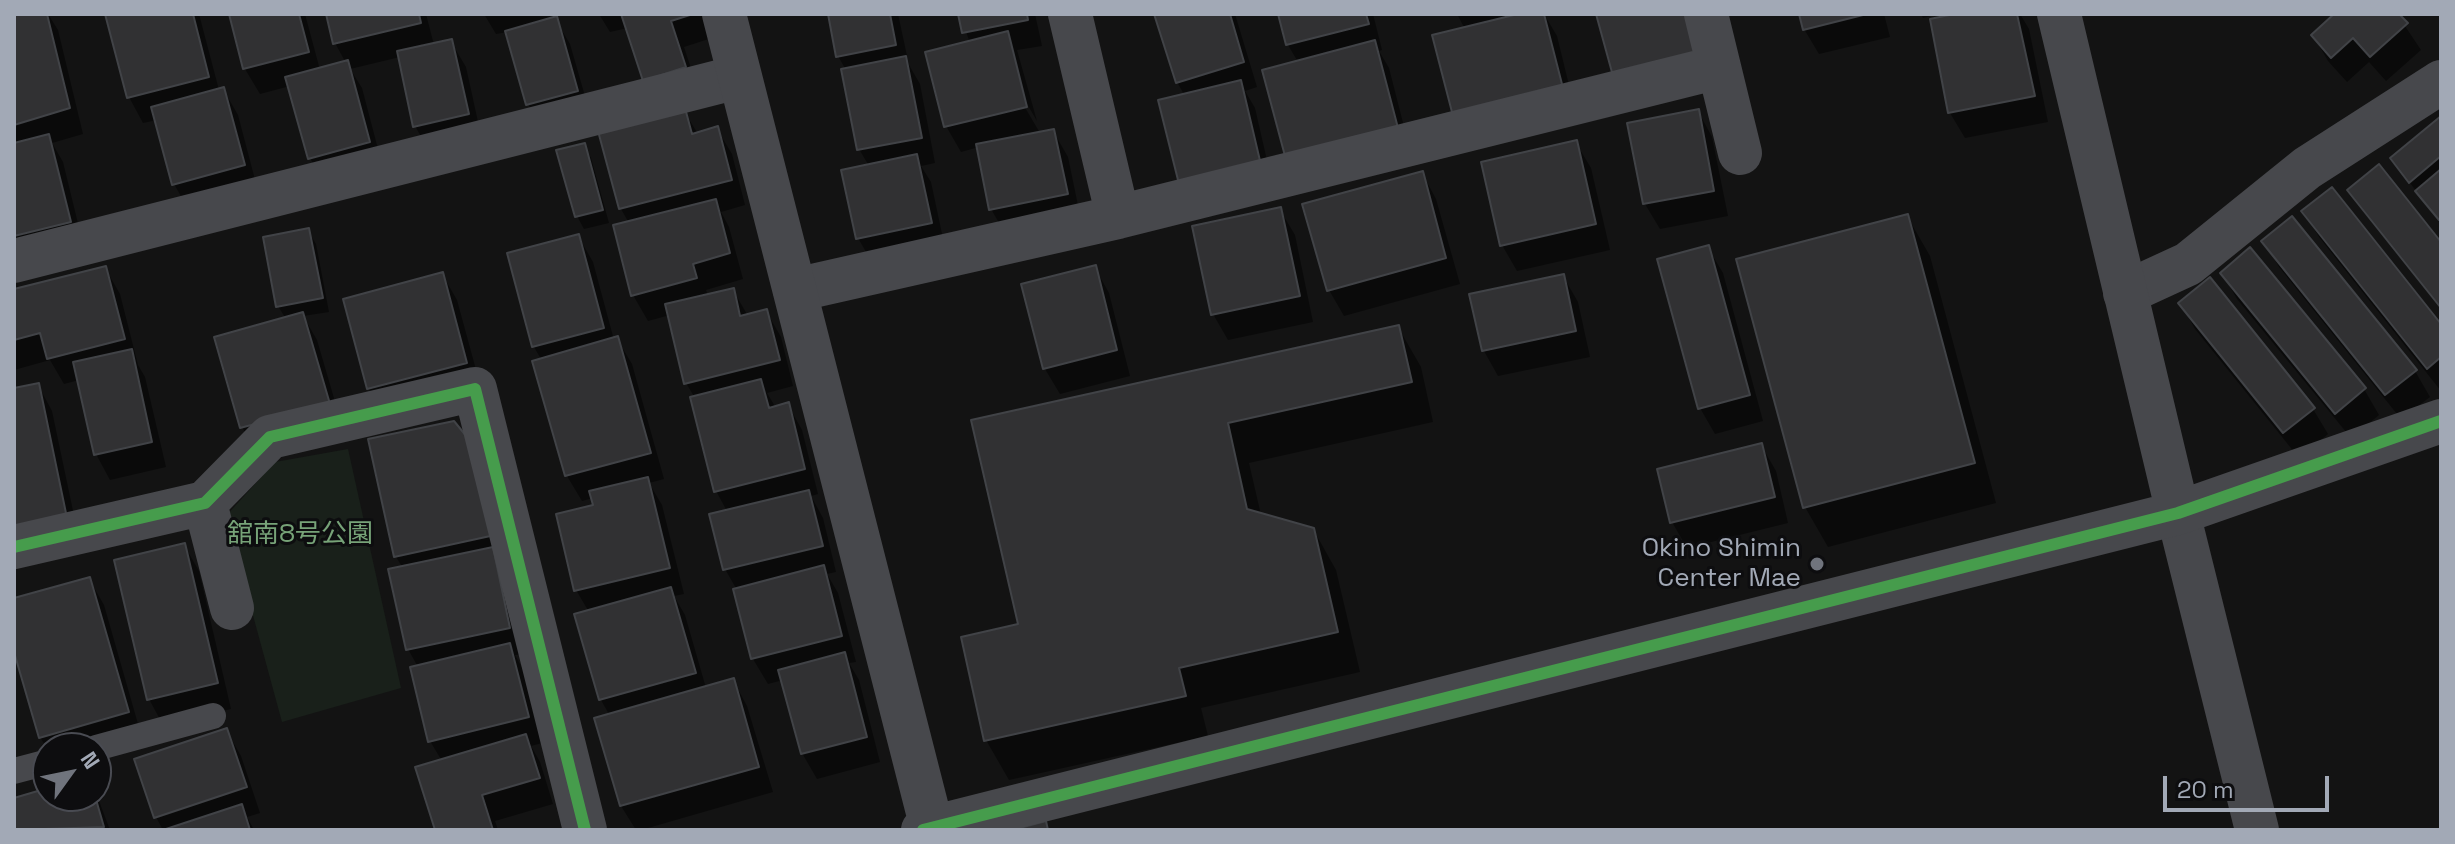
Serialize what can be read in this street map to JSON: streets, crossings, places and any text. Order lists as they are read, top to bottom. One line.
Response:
{"parks":["舘南8号公園"],"places":["Okino Shimin Center Mae"],"scale_bar":"20 m","north":"top right"}
